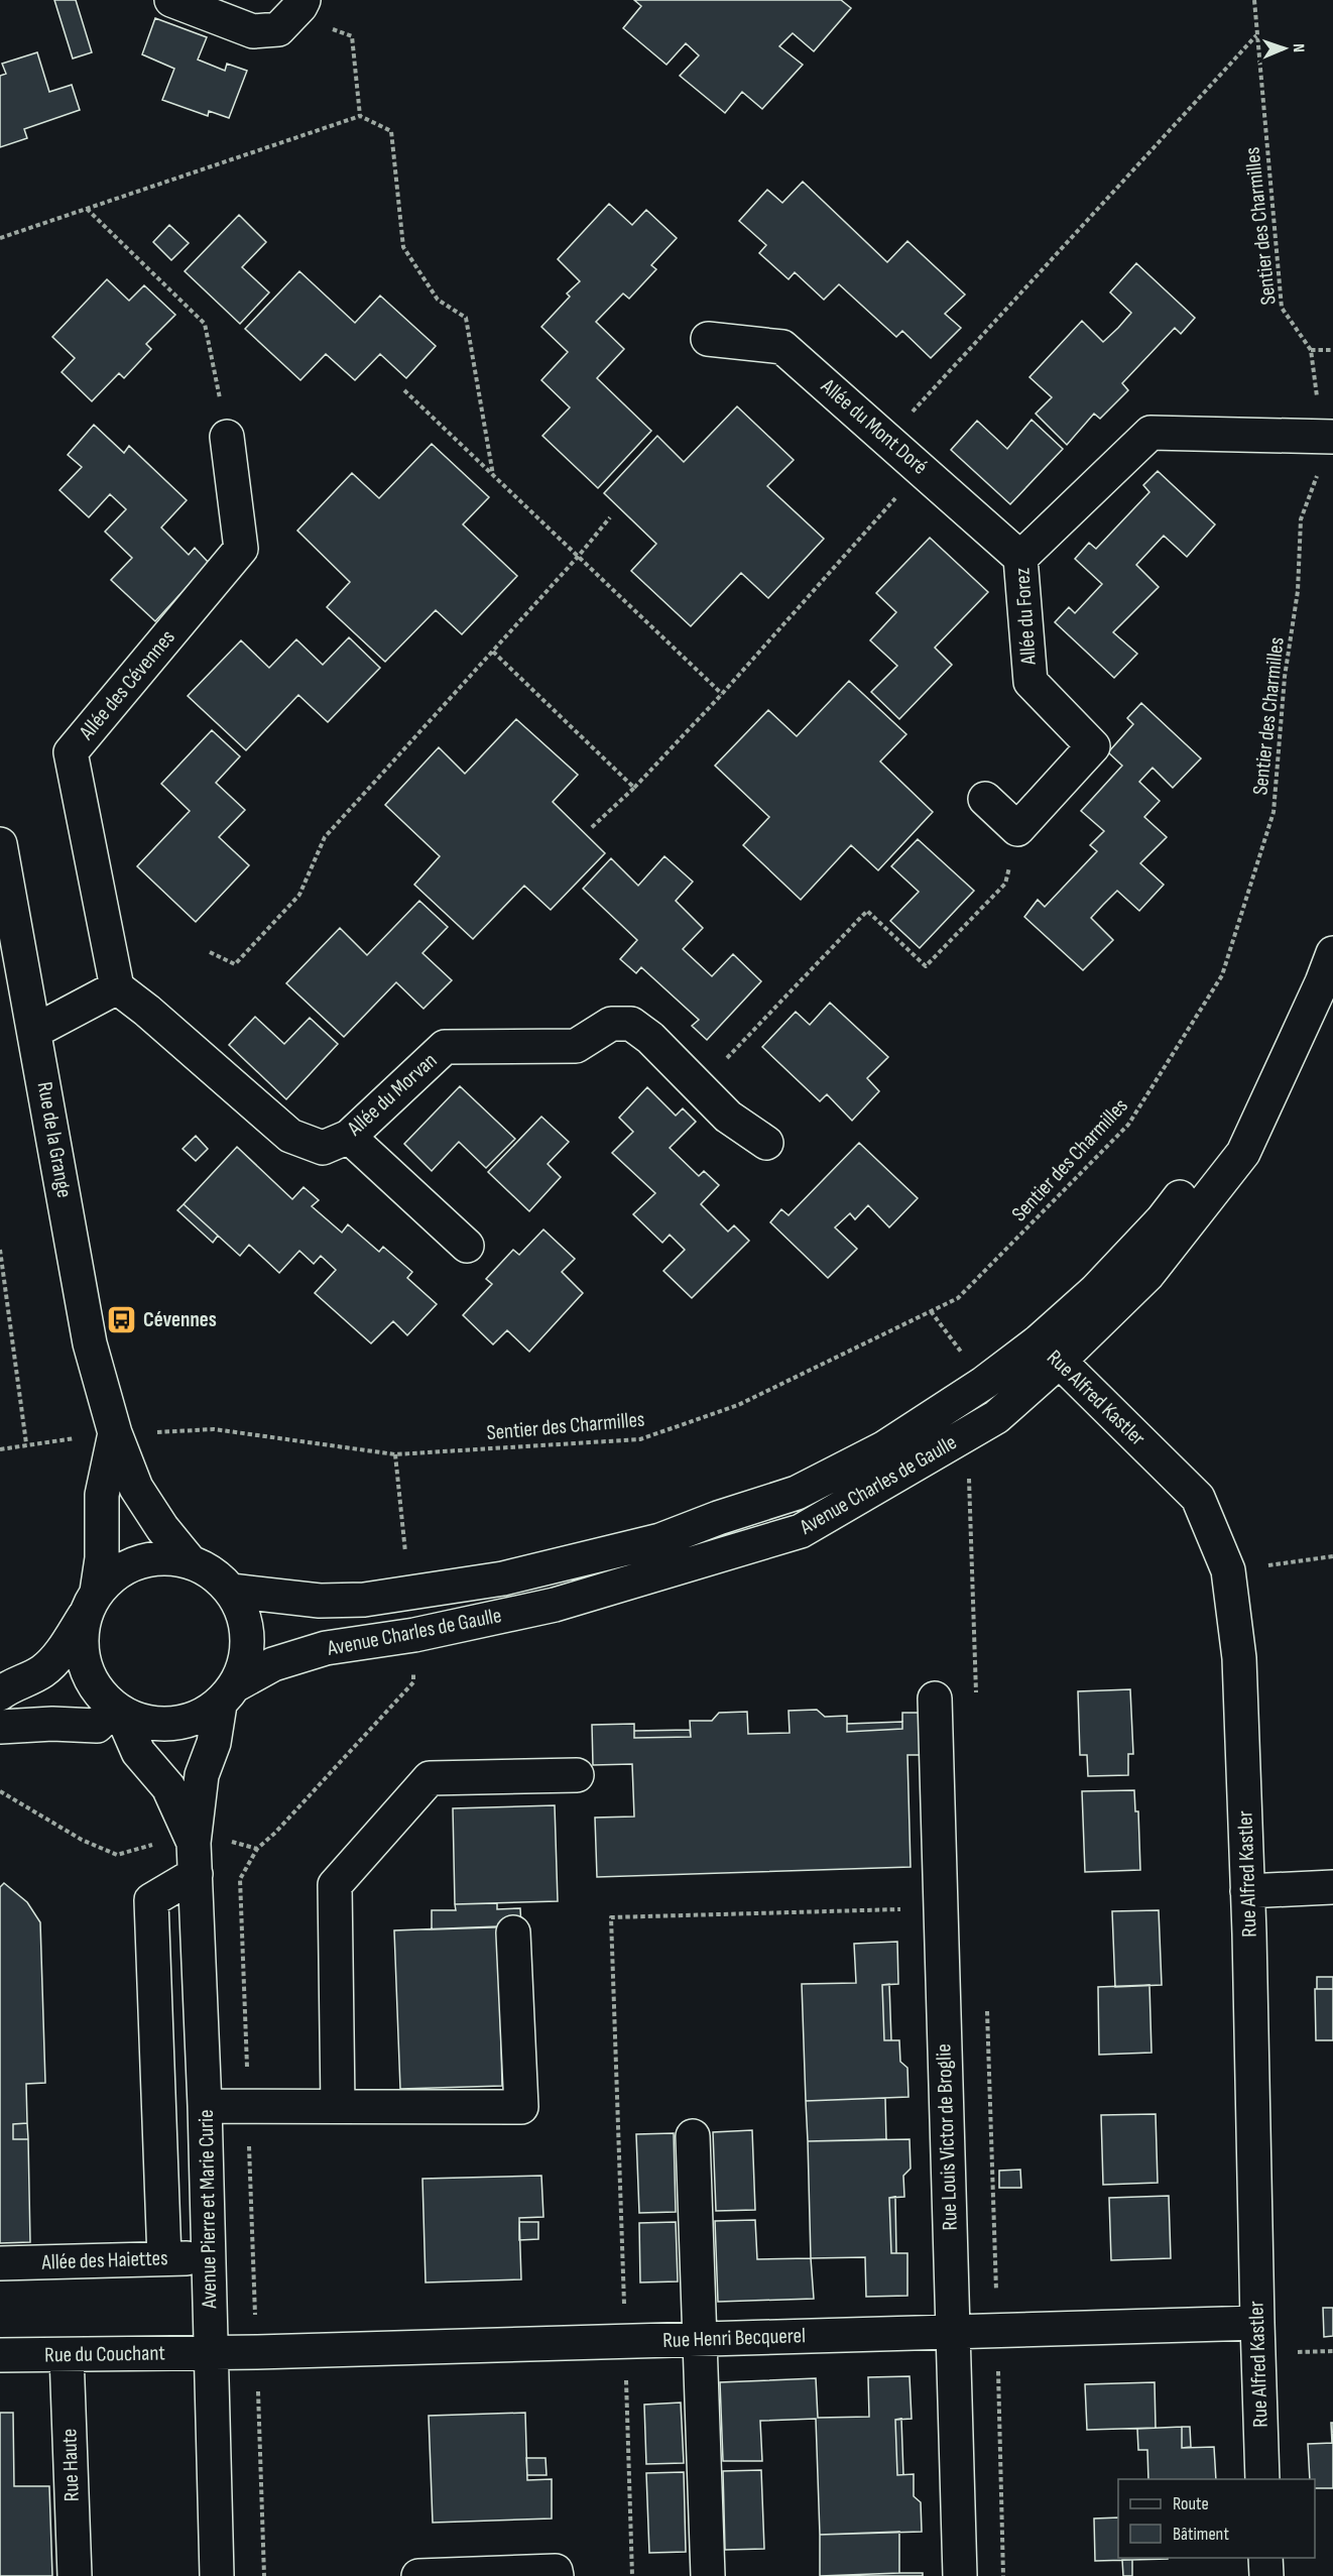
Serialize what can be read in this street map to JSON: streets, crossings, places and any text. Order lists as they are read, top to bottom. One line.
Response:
{"streets":{"street":["Allée du Mont Doré","Allée du Forez","Allée des Cévennes","Allée du Morvan","Rue de la Grange","Rue Alfred Kastler","Avenue Charles de Gaulle","Rue Louis Victor de Broglie","Avenue Pierre et Marie Curie","Allée des Haiettes","Rue Henri Becquerel","Rue du Couchant","Rue Haute"],"path":["Sentier des Charmilles"]},"crossings":[["Sentier des Charmilles","Allée du Forez"],["Sentier des Charmilles","Rue de la Grange"],["Allée du Mont Doré","Allée du Forez"],["Allée des Cévennes","Allée du Morvan"],["Rue de la Grange","Avenue Charles de Gaulle"],["Rue de la Grange","Avenue Pierre et Marie Curie"],["Rue Alfred Kastler","Avenue Charles de Gaulle"],["Rue Alfred Kastler","Rue Henri Becquerel"],["Avenue Charles de Gaulle","Avenue Pierre et Marie Curie"],["Rue Louis Victor de Broglie","Rue Henri Becquerel"],["Avenue Pierre et Marie Curie","Allée des Haiettes"],["Avenue Pierre et Marie Curie","Rue Henri Becquerel"],["Avenue Pierre et Marie Curie","Rue du Couchant"],["Rue Henri Becquerel","Rue du Couchant"],["Rue du Couchant","Rue Haute"]],"places":{"bus stop":["Cévennes"]},"legend":["Route","Bâtiment"],"north":"right"}
